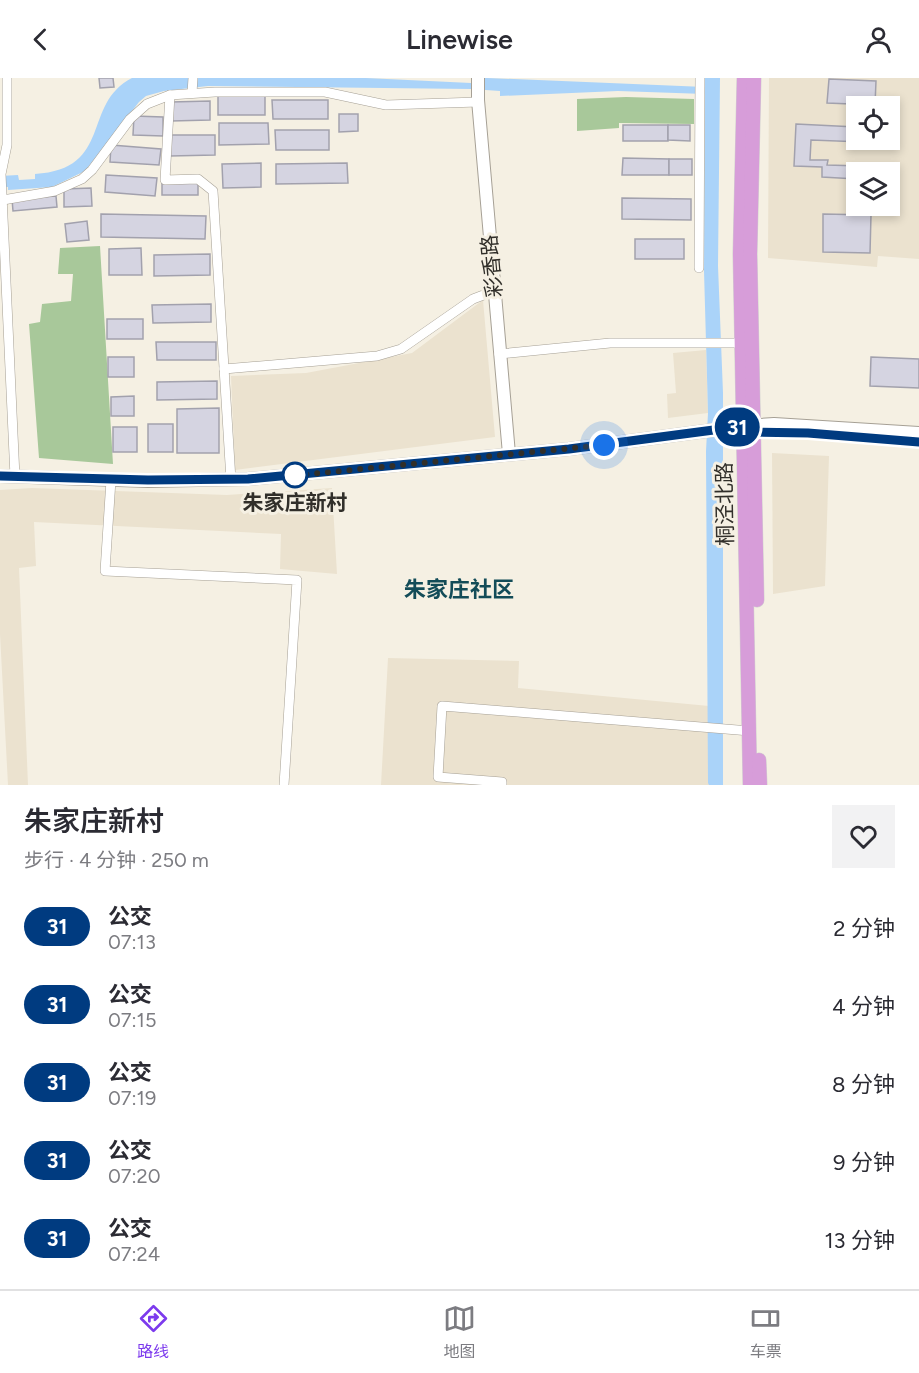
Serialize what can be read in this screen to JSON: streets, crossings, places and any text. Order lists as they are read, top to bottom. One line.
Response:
{"streets":{"main road":["彩香路","桐泾北路"]},"districts":["朱家庄社区"],"places":["朱家庄新村"],"lines":["bus line 31"],"page":{"header":"Linewise","on_map":"31","heading":["朱家庄新村","步行 · 4 分钟 · 250 m"],"list":[{"mark":"31","name":"公交","note":"07:13","value":"2 分钟"},{"mark":"31","name":"公交","note":"07:15","value":"4 分钟"},{"mark":"31","name":"公交","note":"07:19","value":"8 分钟"},{"mark":"31","name":"公交","note":"07:20","value":"9 分钟"},{"mark":"31","name":"公交","note":"07:24","value":"13 分钟"}],"tabs":["路线","地图","车票"]}}
